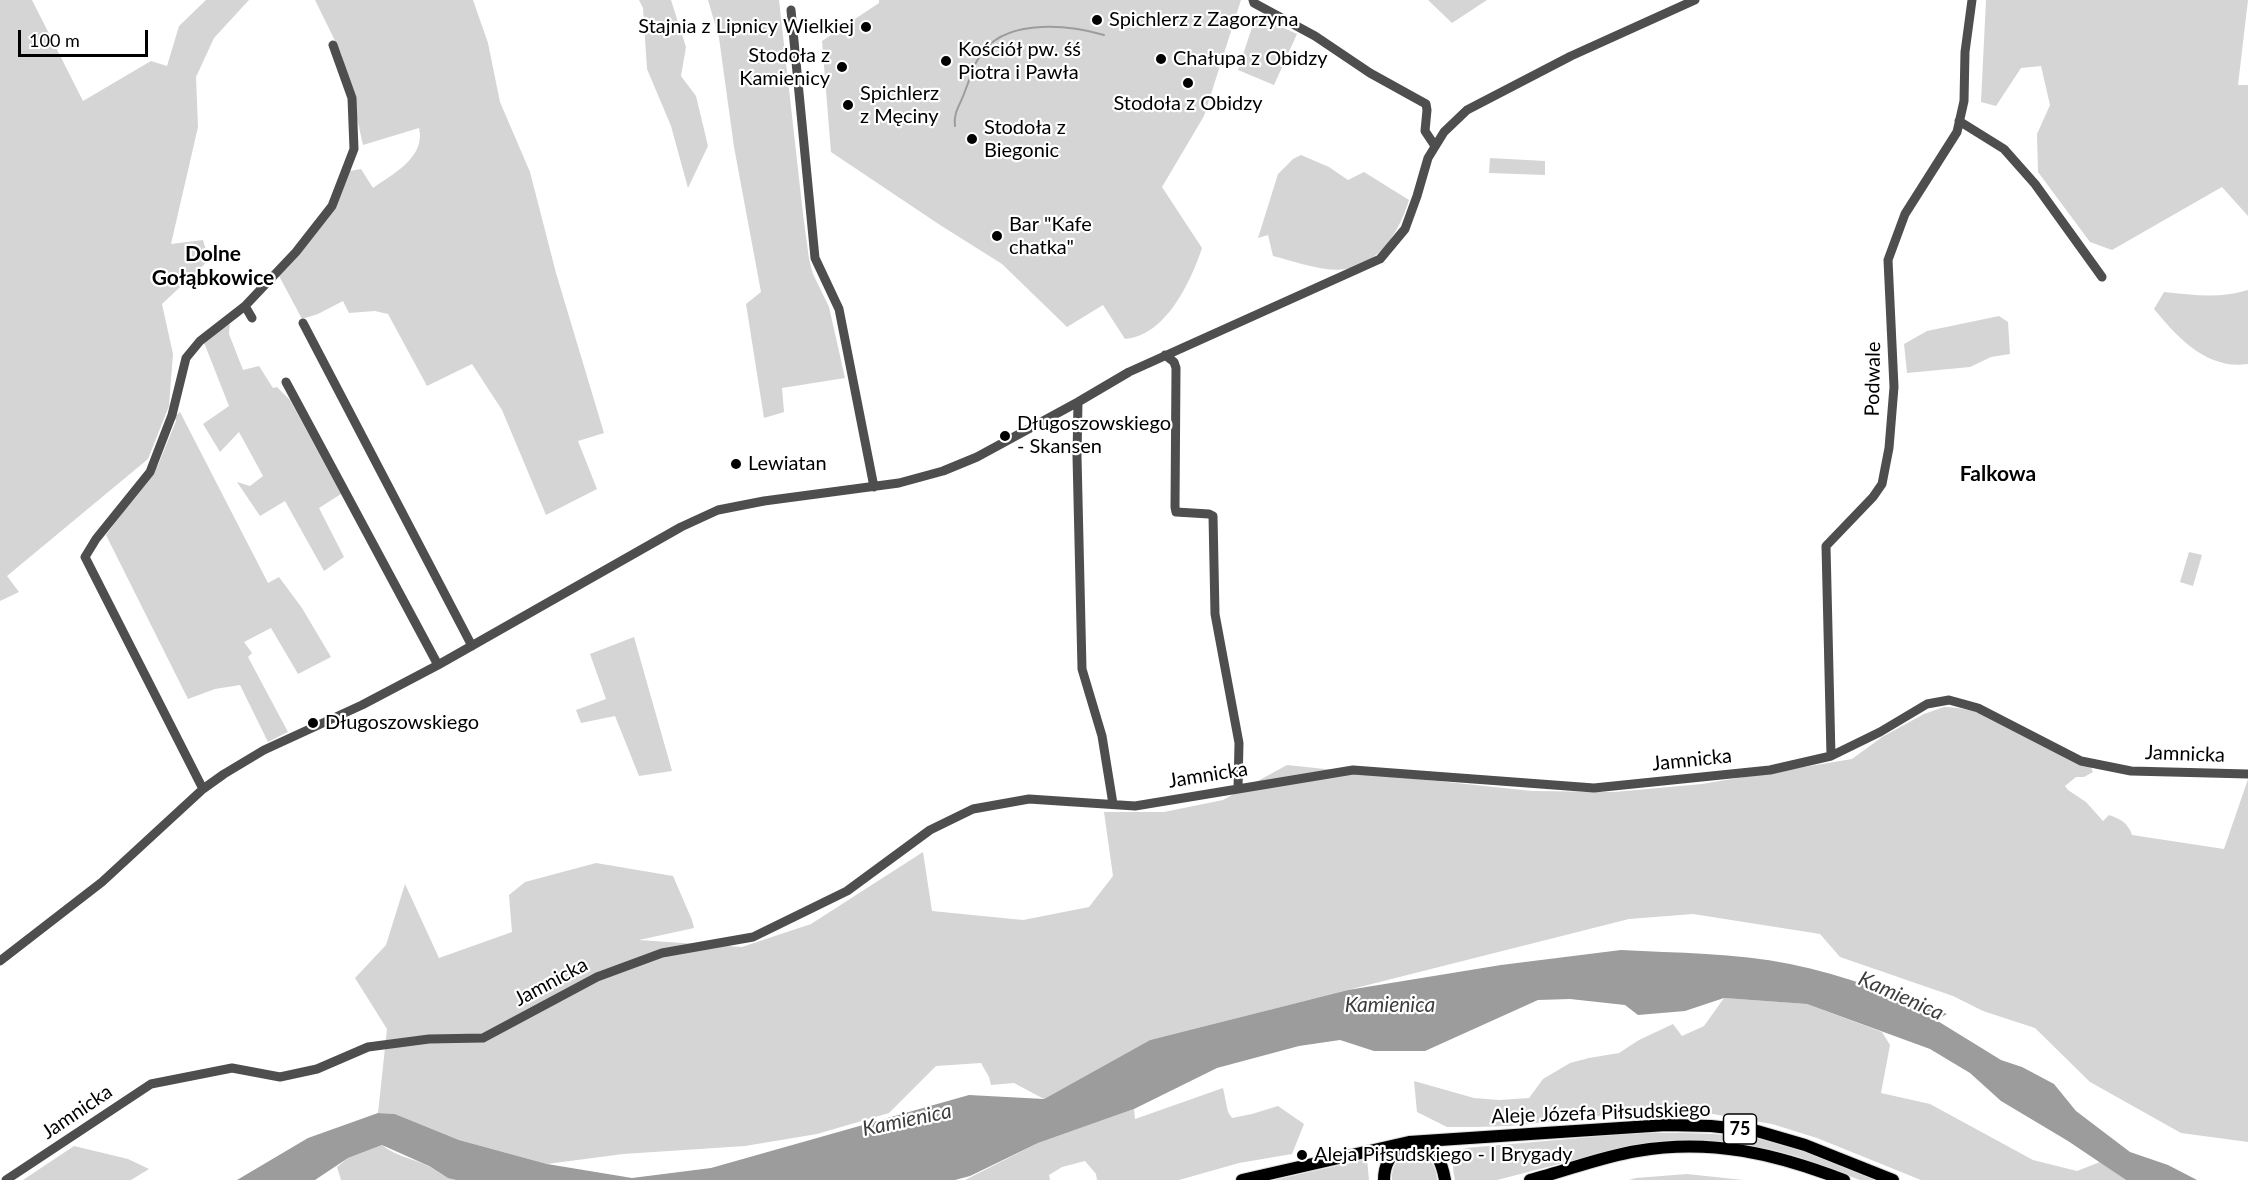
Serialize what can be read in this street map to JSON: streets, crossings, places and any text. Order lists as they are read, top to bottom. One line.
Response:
{"streets":{"main road":["Aleje Józefa Piłsudskiego","75"],"street":["Podwale","Jamnicka"]},"crossings":[["Podwale","Jamnicka"]],"districts":["Dolne Gołąbkowice","Falkowa"],"water":["Kamienica"],"places":["Spichlerz z Zagorzyna","Stajnia z Lipnicy Wielkiej","Chałupa z Obidzy","Kościół pw. śś Piotra i Pawła","Stodoła z Kamienicy","Stodoła z Obidzy","Spichlerz z Męciny","Stodoła z Biegonic","Bar \"Kafe chatka\"","Długoszowskiego - Skansen","Lewiatan","Długoszowskiego","Aleja Piłsudskiego - I Brygady"],"scale_bar":"100 m"}
